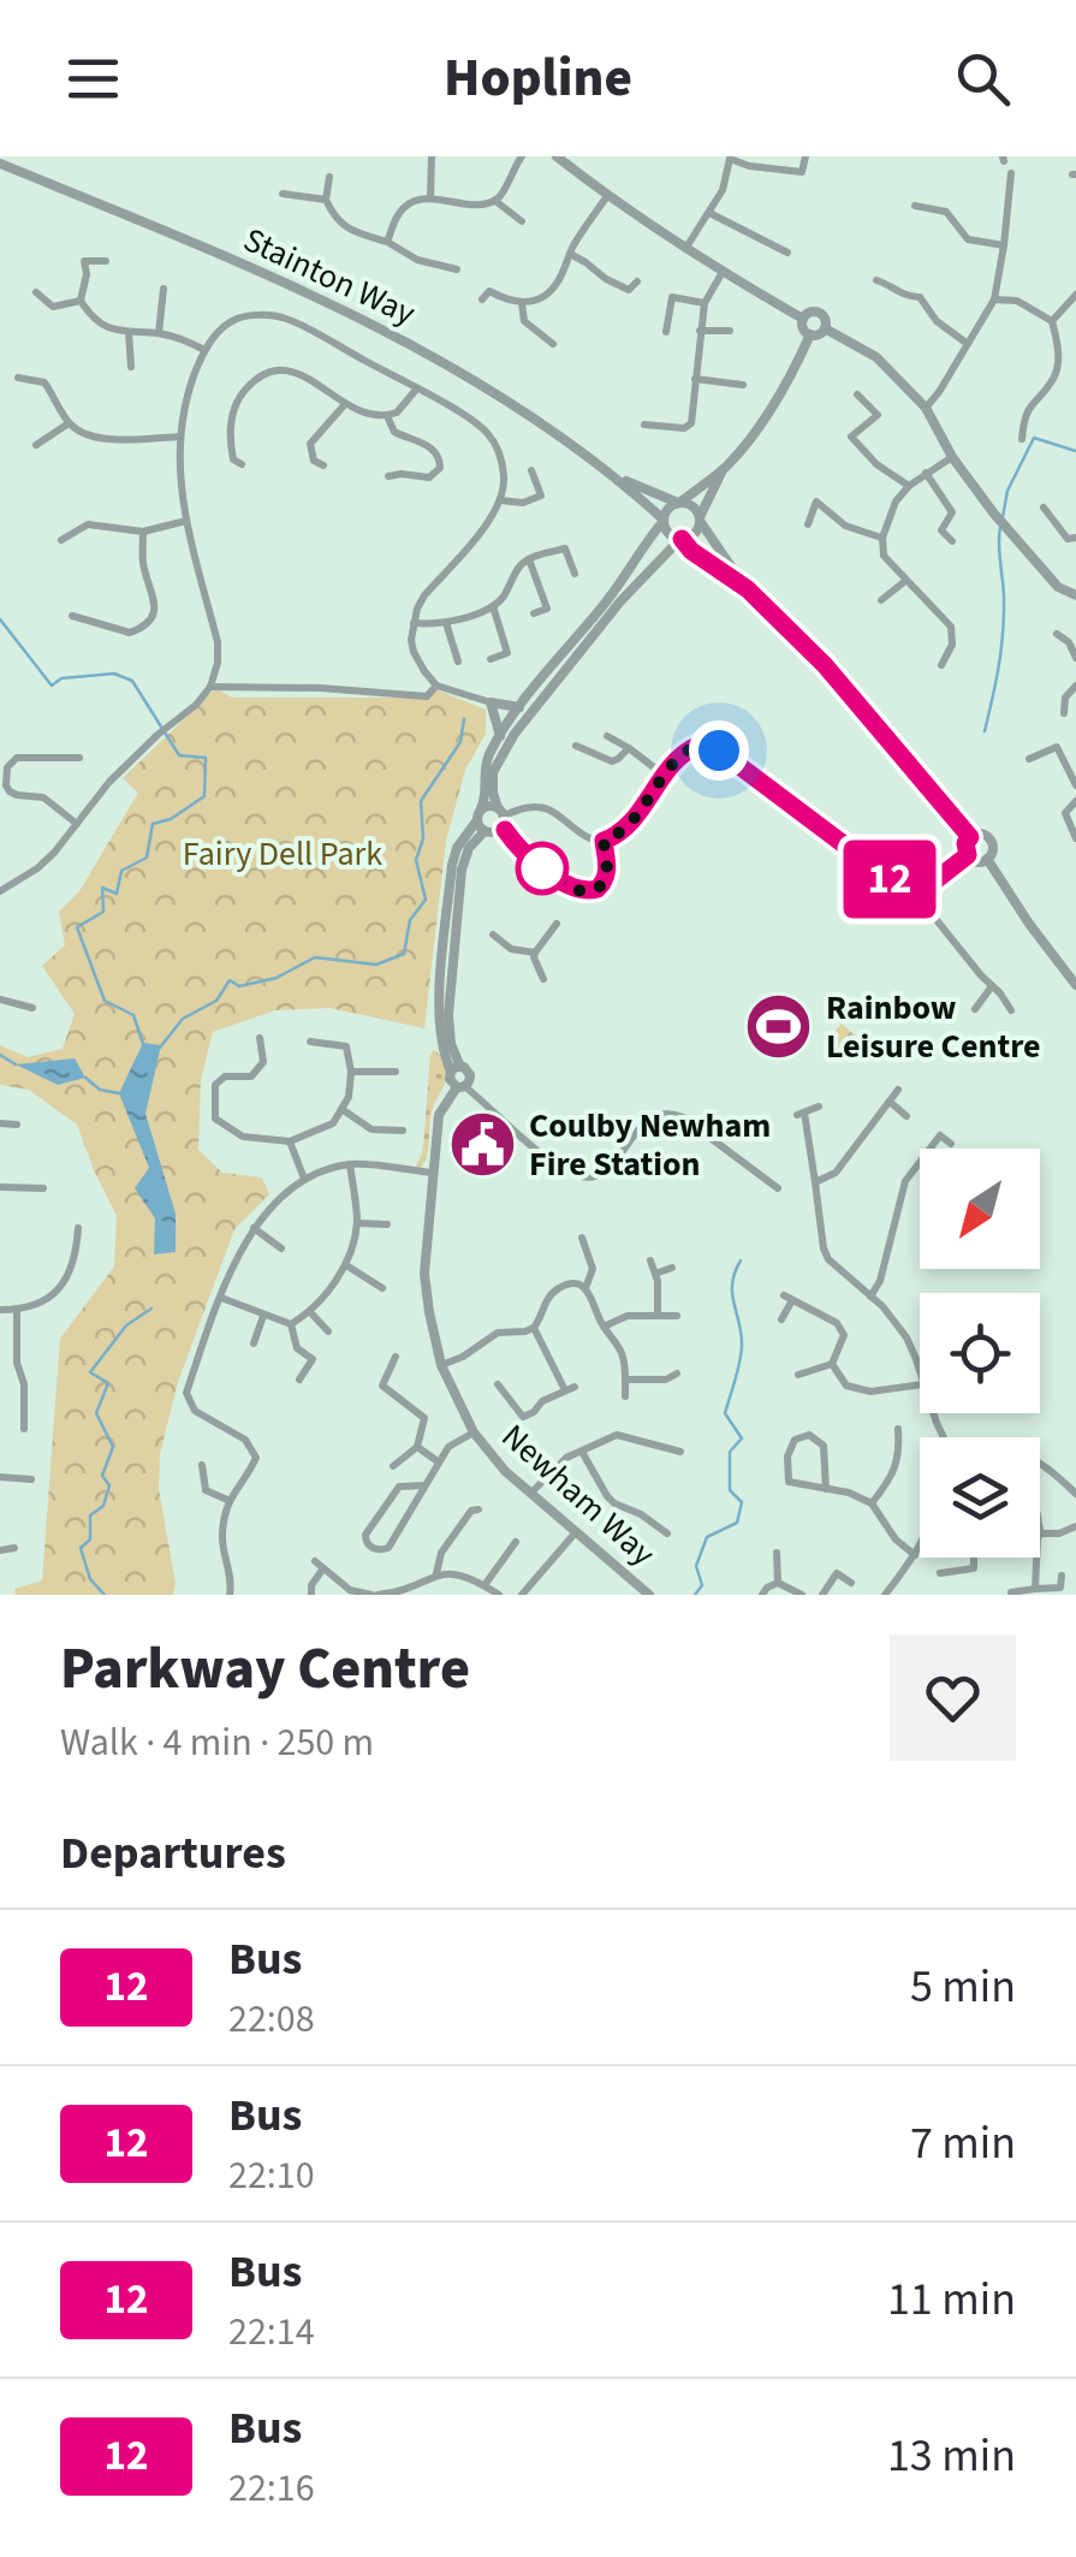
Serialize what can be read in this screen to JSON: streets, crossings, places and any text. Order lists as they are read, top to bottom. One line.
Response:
{"streets":{"street":["Stainton Way","Newham Way"]},"parks":["Fairy Dell Park"],"places":{"sports":["Rainbow Leisure Centre"],"public building":["Coulby Newham Fire Station"]},"lines":["bus line 12"],"north":"bottom left","page":{"header":"Hopline","on_map":"12","heading":[["Parkway Centre","Walk · 4 min · 250 m"],"Departures"],"list":[{"mark":"12","name":"Bus","note":"22:08","value":"5 min"},{"mark":"12","name":"Bus","note":"22:10","value":"7 min"},{"mark":"12","name":"Bus","note":"22:14","value":"11 min"},{"mark":"12","name":"Bus","note":"22:16","value":"13 min"}]}}
